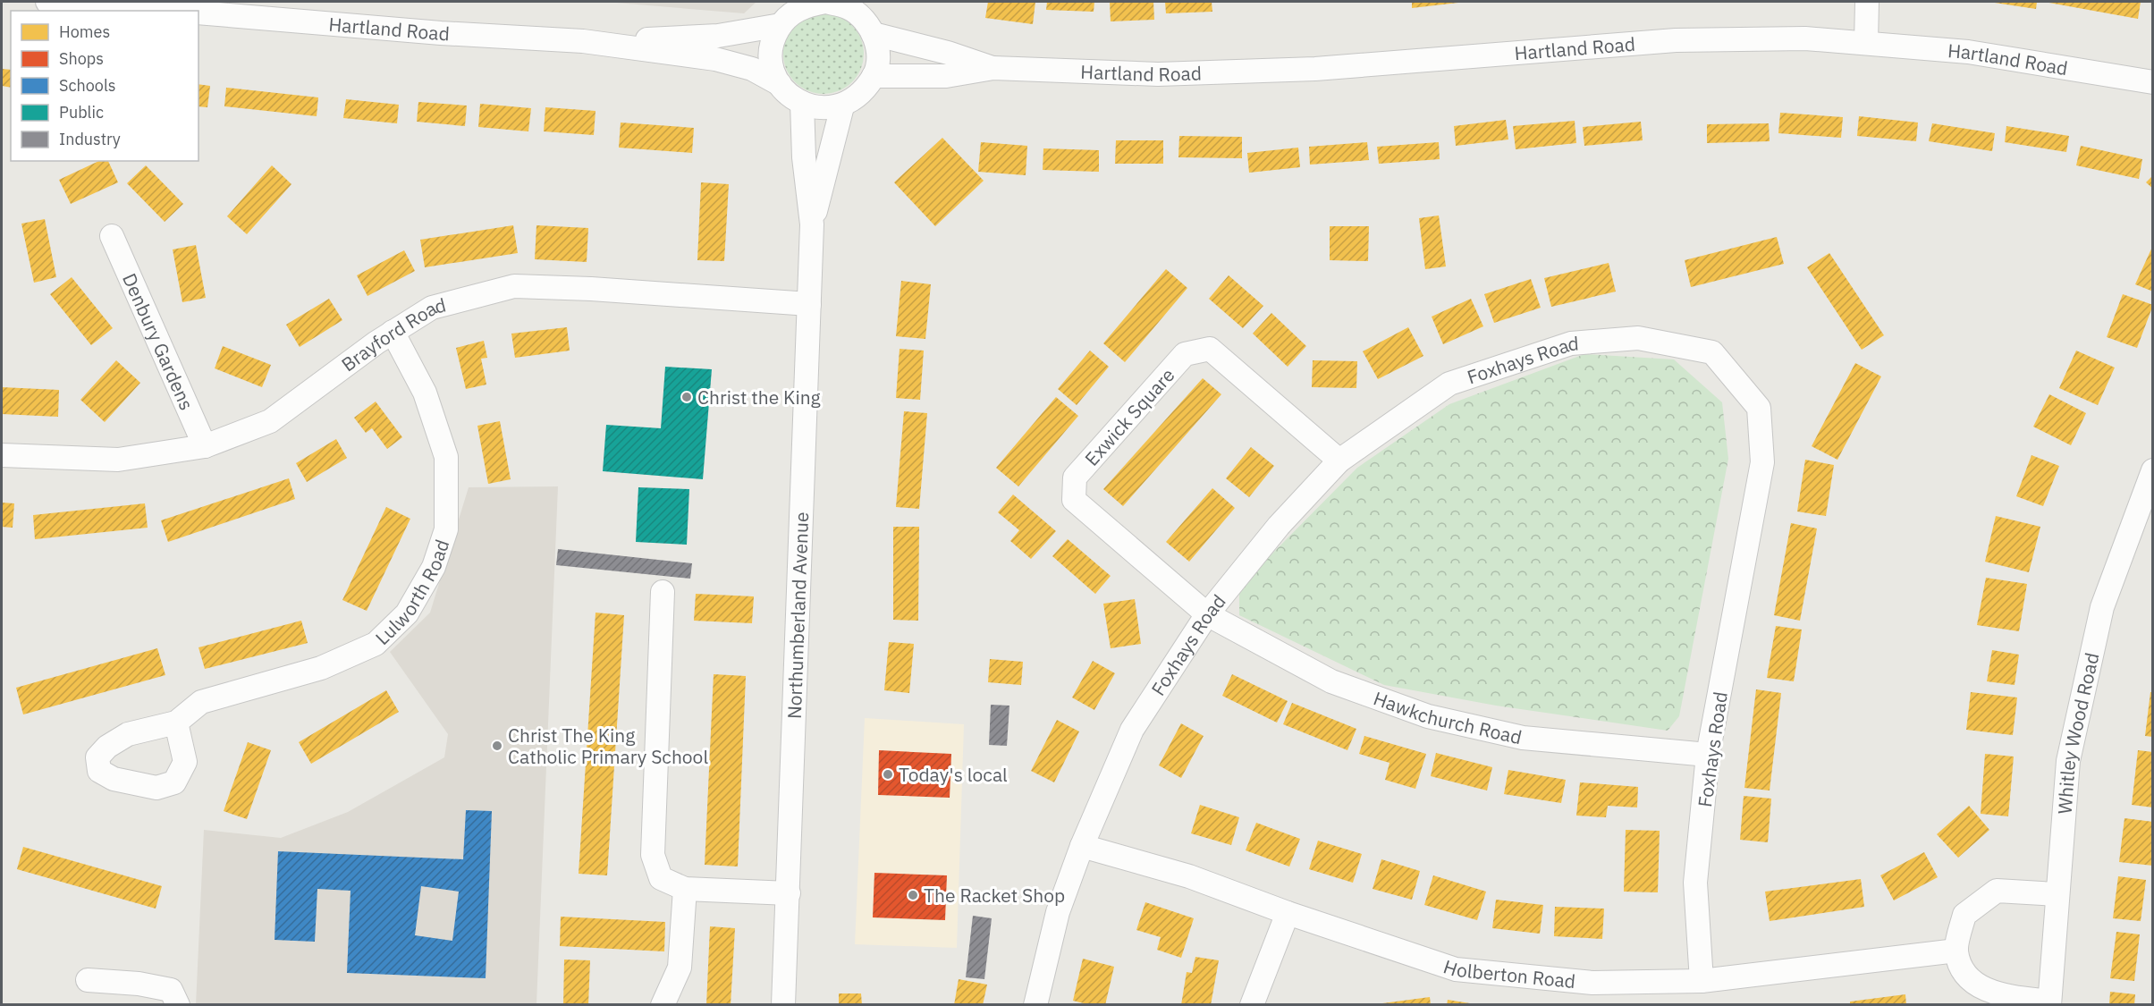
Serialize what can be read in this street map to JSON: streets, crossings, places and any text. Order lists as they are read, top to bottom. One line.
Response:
{"streets":{"street":["Hartland Road","Brayford Road","Denbury Gardens","Foxhays Road","Exwick Square","Lulworth Road","Northumberland Avenue","Hawkchurch Road","Whitley Wood Road","Holberton Road"]},"crossings":[["Hartland Road","Northumberland Avenue"],["Brayford Road","Denbury Gardens"],["Brayford Road","Lulworth Road"],["Brayford Road","Northumberland Avenue"],["Foxhays Road","Exwick Square"],["Foxhays Road","Hawkchurch Road"],["Foxhays Road","Holberton Road"],["Exwick Square","Hawkchurch Road"]],"places":["Christ the King","Christ The King Catholic Primary School","Today's local","The Racket Shop"],"legend":["Homes","Shops","Schools","Public","Industry"]}
